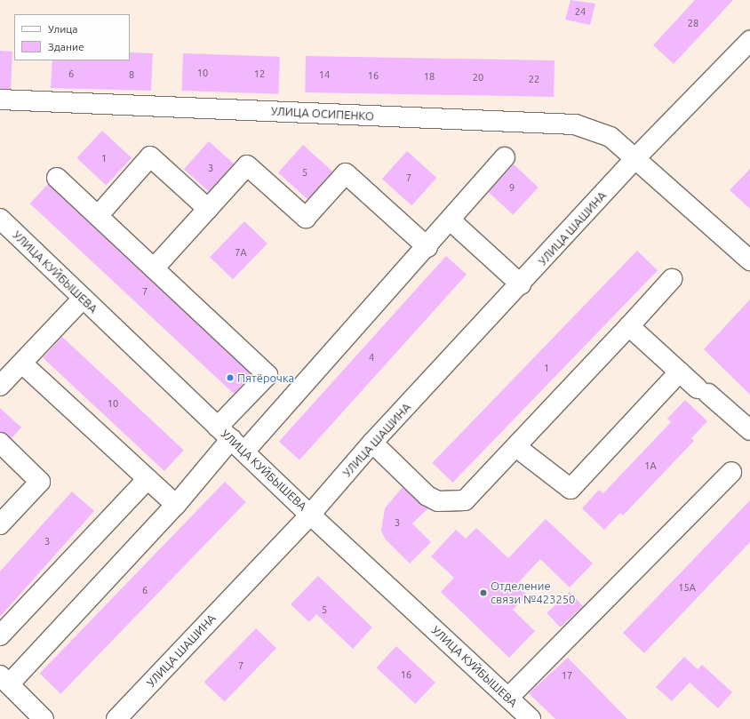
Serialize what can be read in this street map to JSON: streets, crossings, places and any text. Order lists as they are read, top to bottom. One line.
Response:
{"streets":{"street":["УЛИЦА ОСИПЕНКО","УЛИЦА ШАШИНА","УЛИЦА КУЙБЫШЕВА"]},"crossings":[["УЛИЦА ОСИПЕНКО","УЛИЦА ШАШИНА"],["УЛИЦА ШАШИНА","УЛИЦА КУЙБЫШЕВА"]],"places":["Пятёрочка","Отделение связи №423250"],"house_numbers":["24","28","10","6","12","8","14","16","18","20","22","1","3","5","7","9","7А","7","4","1","10","1А","3","3","15А","6","5","7","16","17"],"legend":["Улица","Здание"]}
